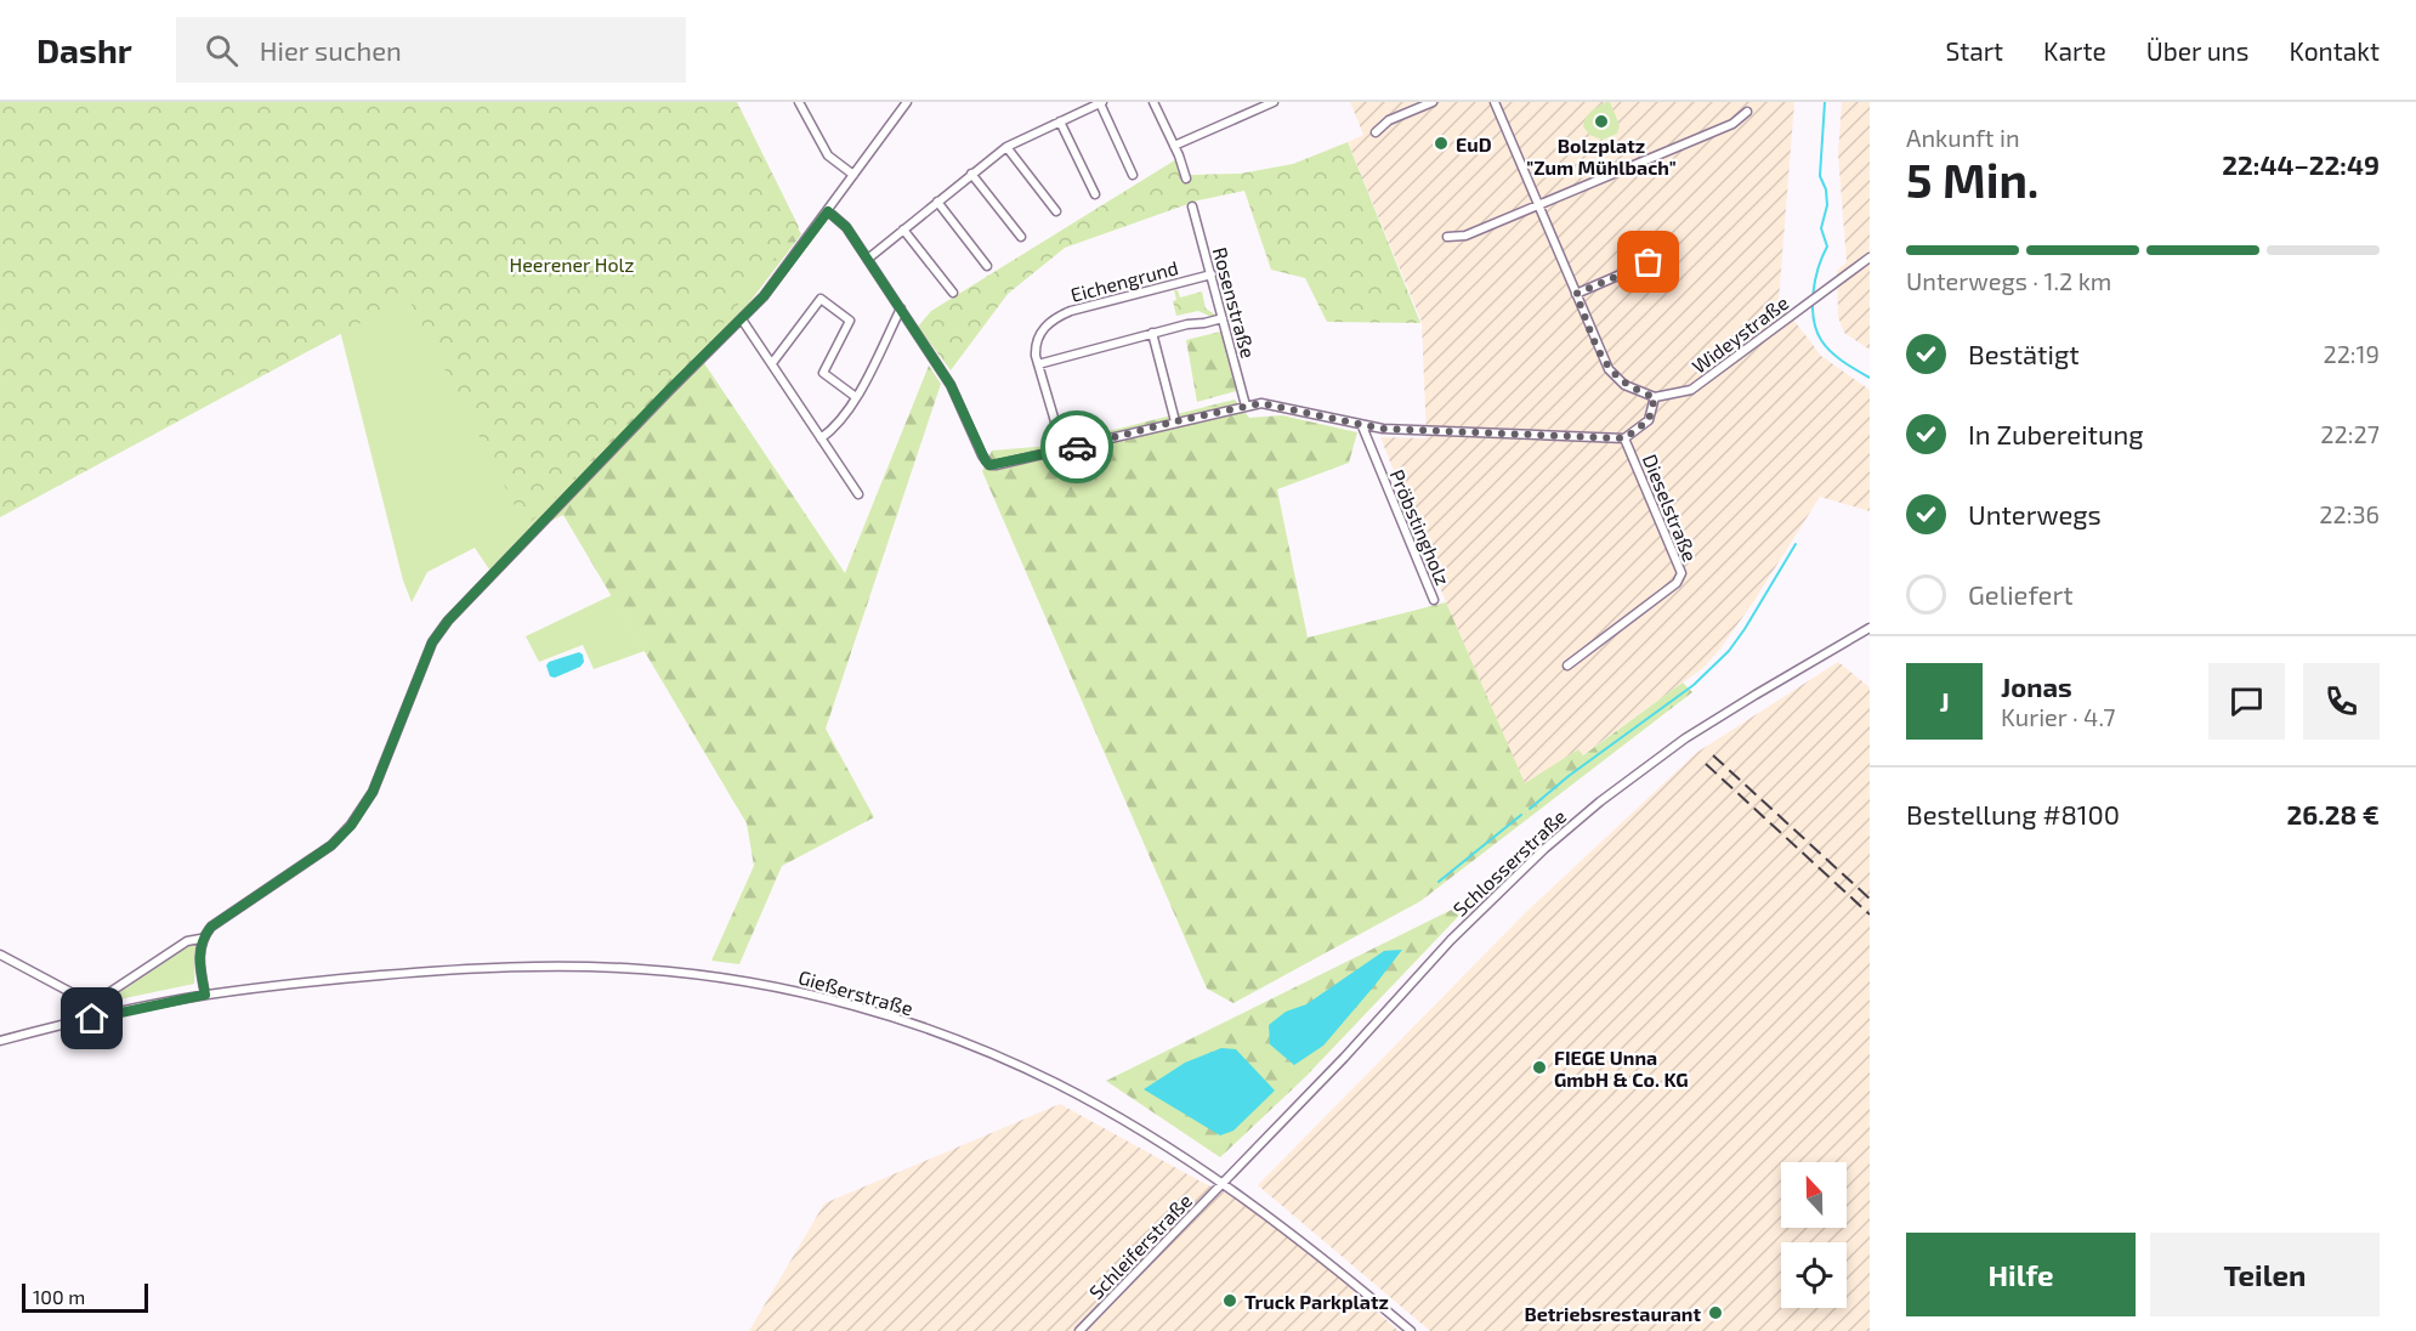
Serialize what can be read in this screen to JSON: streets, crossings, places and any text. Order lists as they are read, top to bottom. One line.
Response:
{"streets":{"street":["Eichengrund","Rosenstraße","Wideystraße","Dieselstraße","Pröbstingholz","Schlosserstraße","Gießerstraße","Schleiferstraße"]},"crossings":[["Eichengrund","Rosenstraße"],["Schlosserstraße","Gießerstraße"],["Schlosserstraße","Schleiferstraße"],["Gießerstraße","Schleiferstraße"]],"parks":["Heerener Holz"],"places":["Bolzplatz \"Zum Mühlbach\"","EuD","FIEGE Unna GmbH & Co. KG","Truck Parkplatz","Betriebsrestaurant"],"scale_bar":"100 m","north":"top","page":{"header":"Dashr","search":"Hier suchen","nav":["Start","Karte","Über uns","Kontakt"],"heading":["5 Min.","Ankunft in","22:44–22:49"],"panel":["Jonas","Kurier · 4.7","Bestellung #8100","26.28 €"],"bar":"Unterwegs · 1.2 km","list":[["Bestätigt","22:19"],["In Zubereitung","22:27"],["Unterwegs","22:36"],"Geliefert"],"round":"J","buttons":["Hilfe","Teilen"],"scale":"100 m"}}
